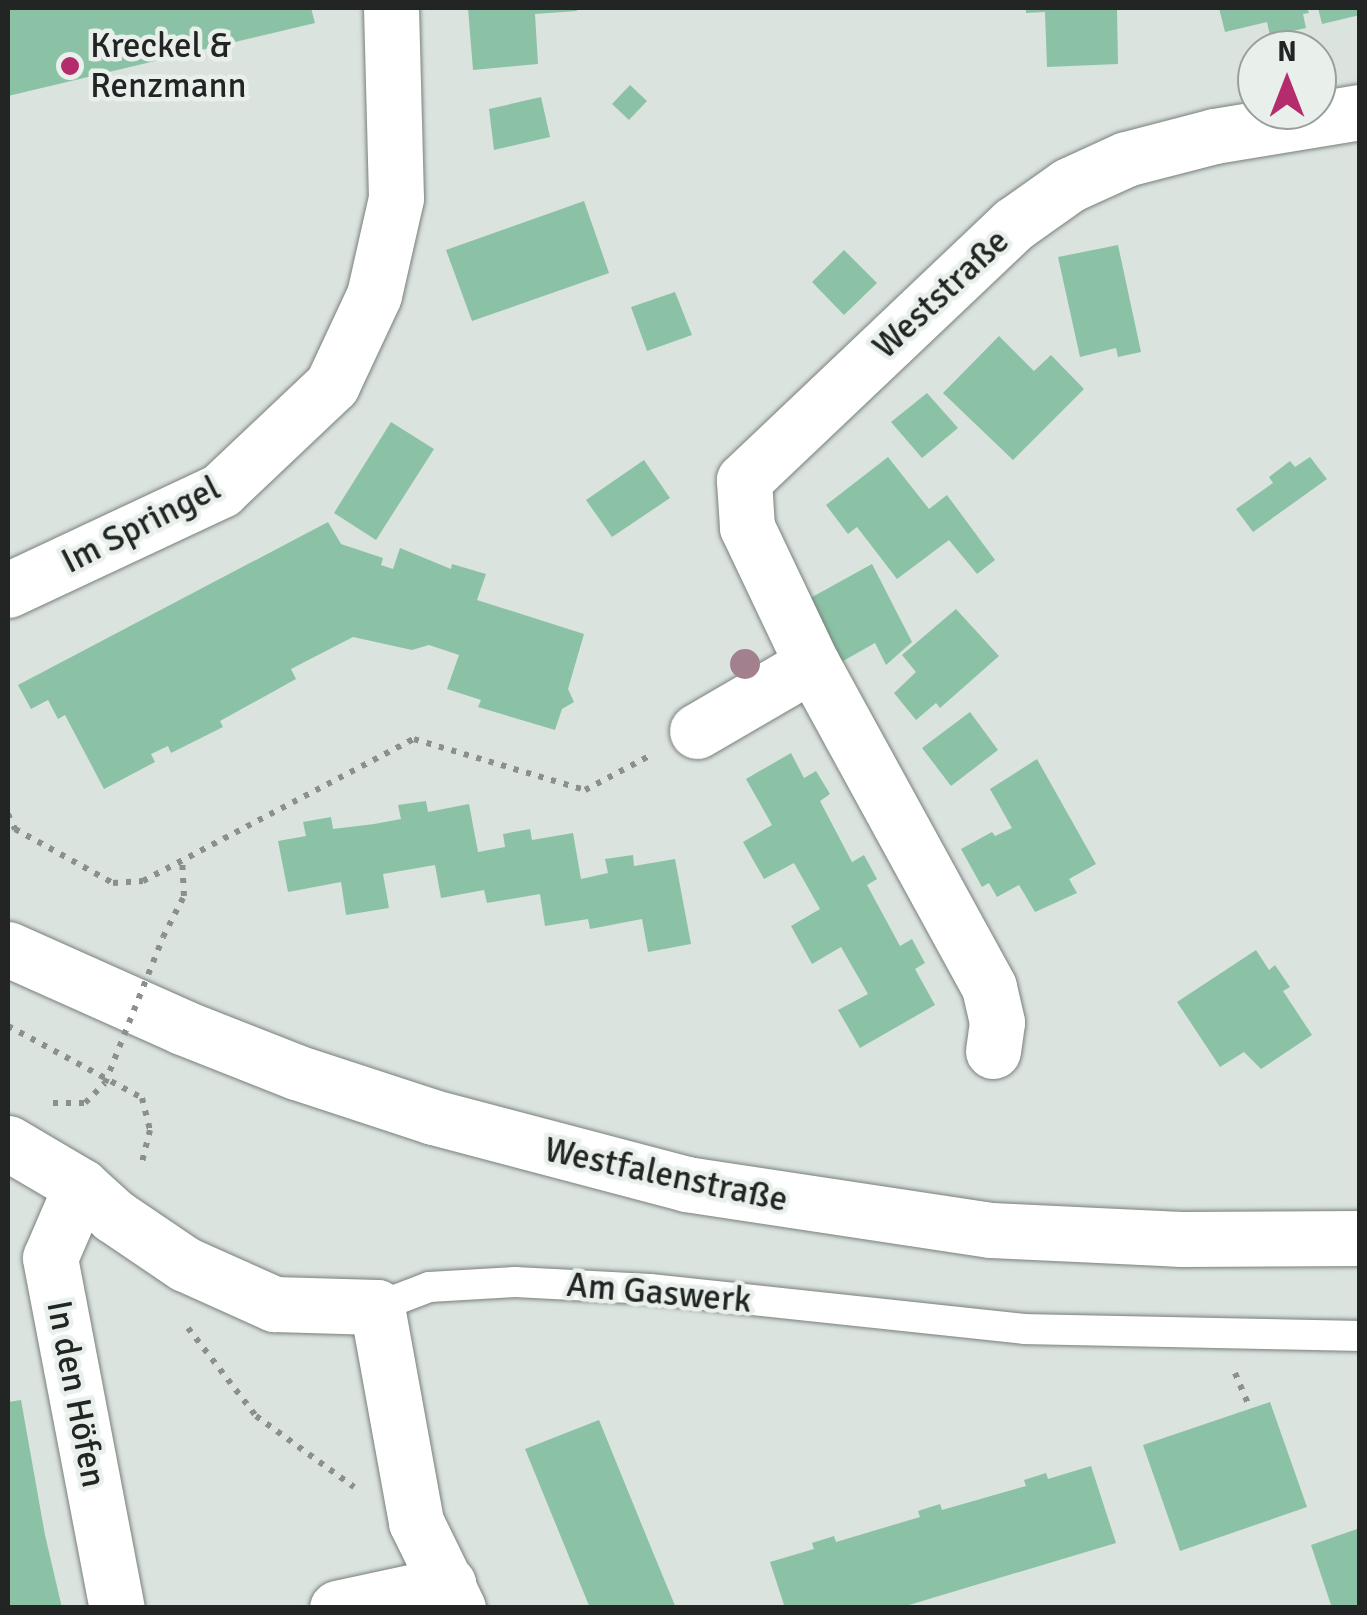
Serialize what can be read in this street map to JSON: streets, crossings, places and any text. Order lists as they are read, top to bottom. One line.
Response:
{"streets":{"street":["Weststraße","Im Springel","Westfalenstraße","Am Gaswerk","In den Höfen"]},"crossings":[["Am Gaswerk","In den Höfen"]],"places":["Kreckel & Renzmann"],"north":"top"}
